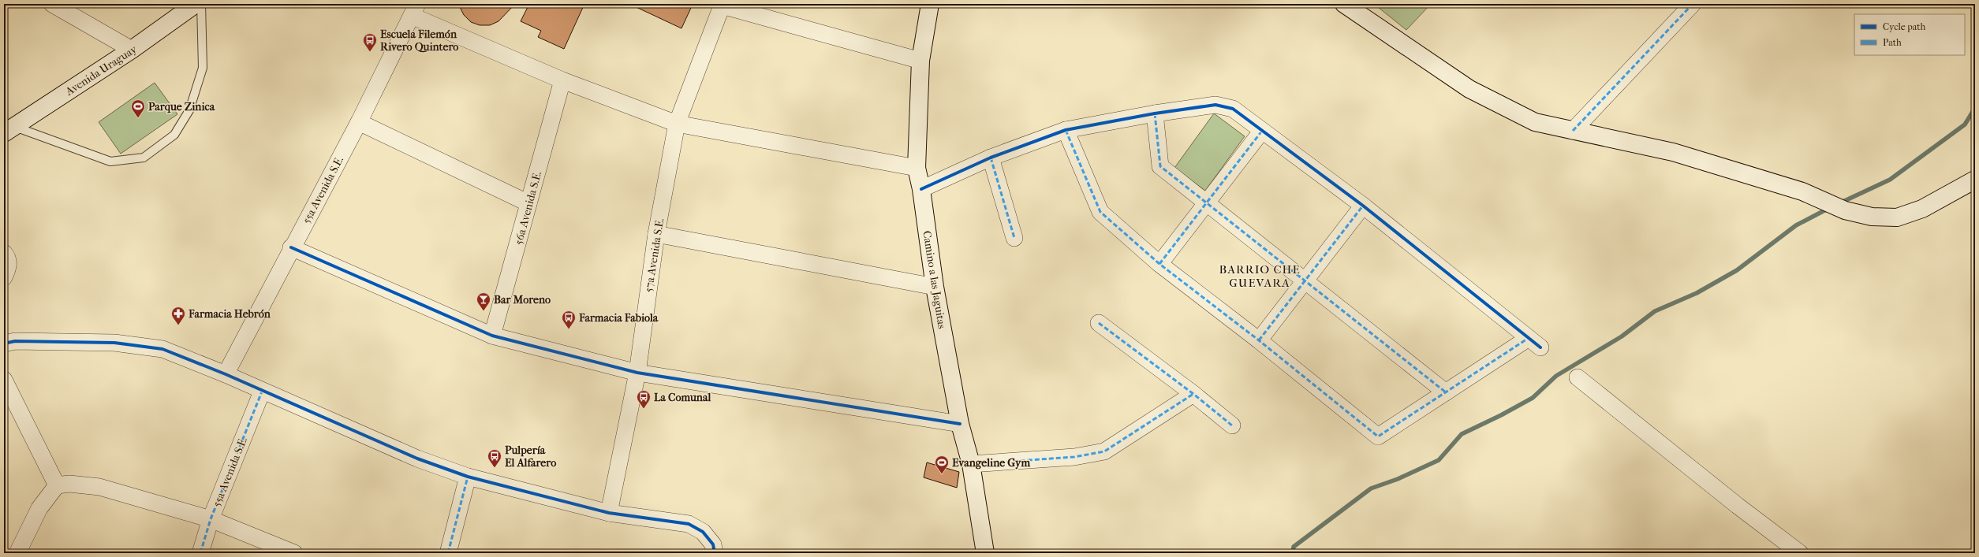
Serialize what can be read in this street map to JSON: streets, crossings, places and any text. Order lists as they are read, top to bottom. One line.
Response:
{"streets":{"street":["Avenida Uraguay","55a Avenida S.E.","56a Avenida S.E.","57a Avenida S.E.","Camino a las Jaguitas"]},"districts":["BARRIO CHE GUEVARA"],"places":{"bus stop":["Escuela Filemón Rivero Quintero","Farmacia Fabiola","La Comunal","Pulpería El Alfarero"],"sports":["Parque Zinica","Evangeline Gym"],"bar":["Bar Moreno"],"pharmacy":["Farmacia Hebrón"]},"legend":["Cycle path","Path"]}
